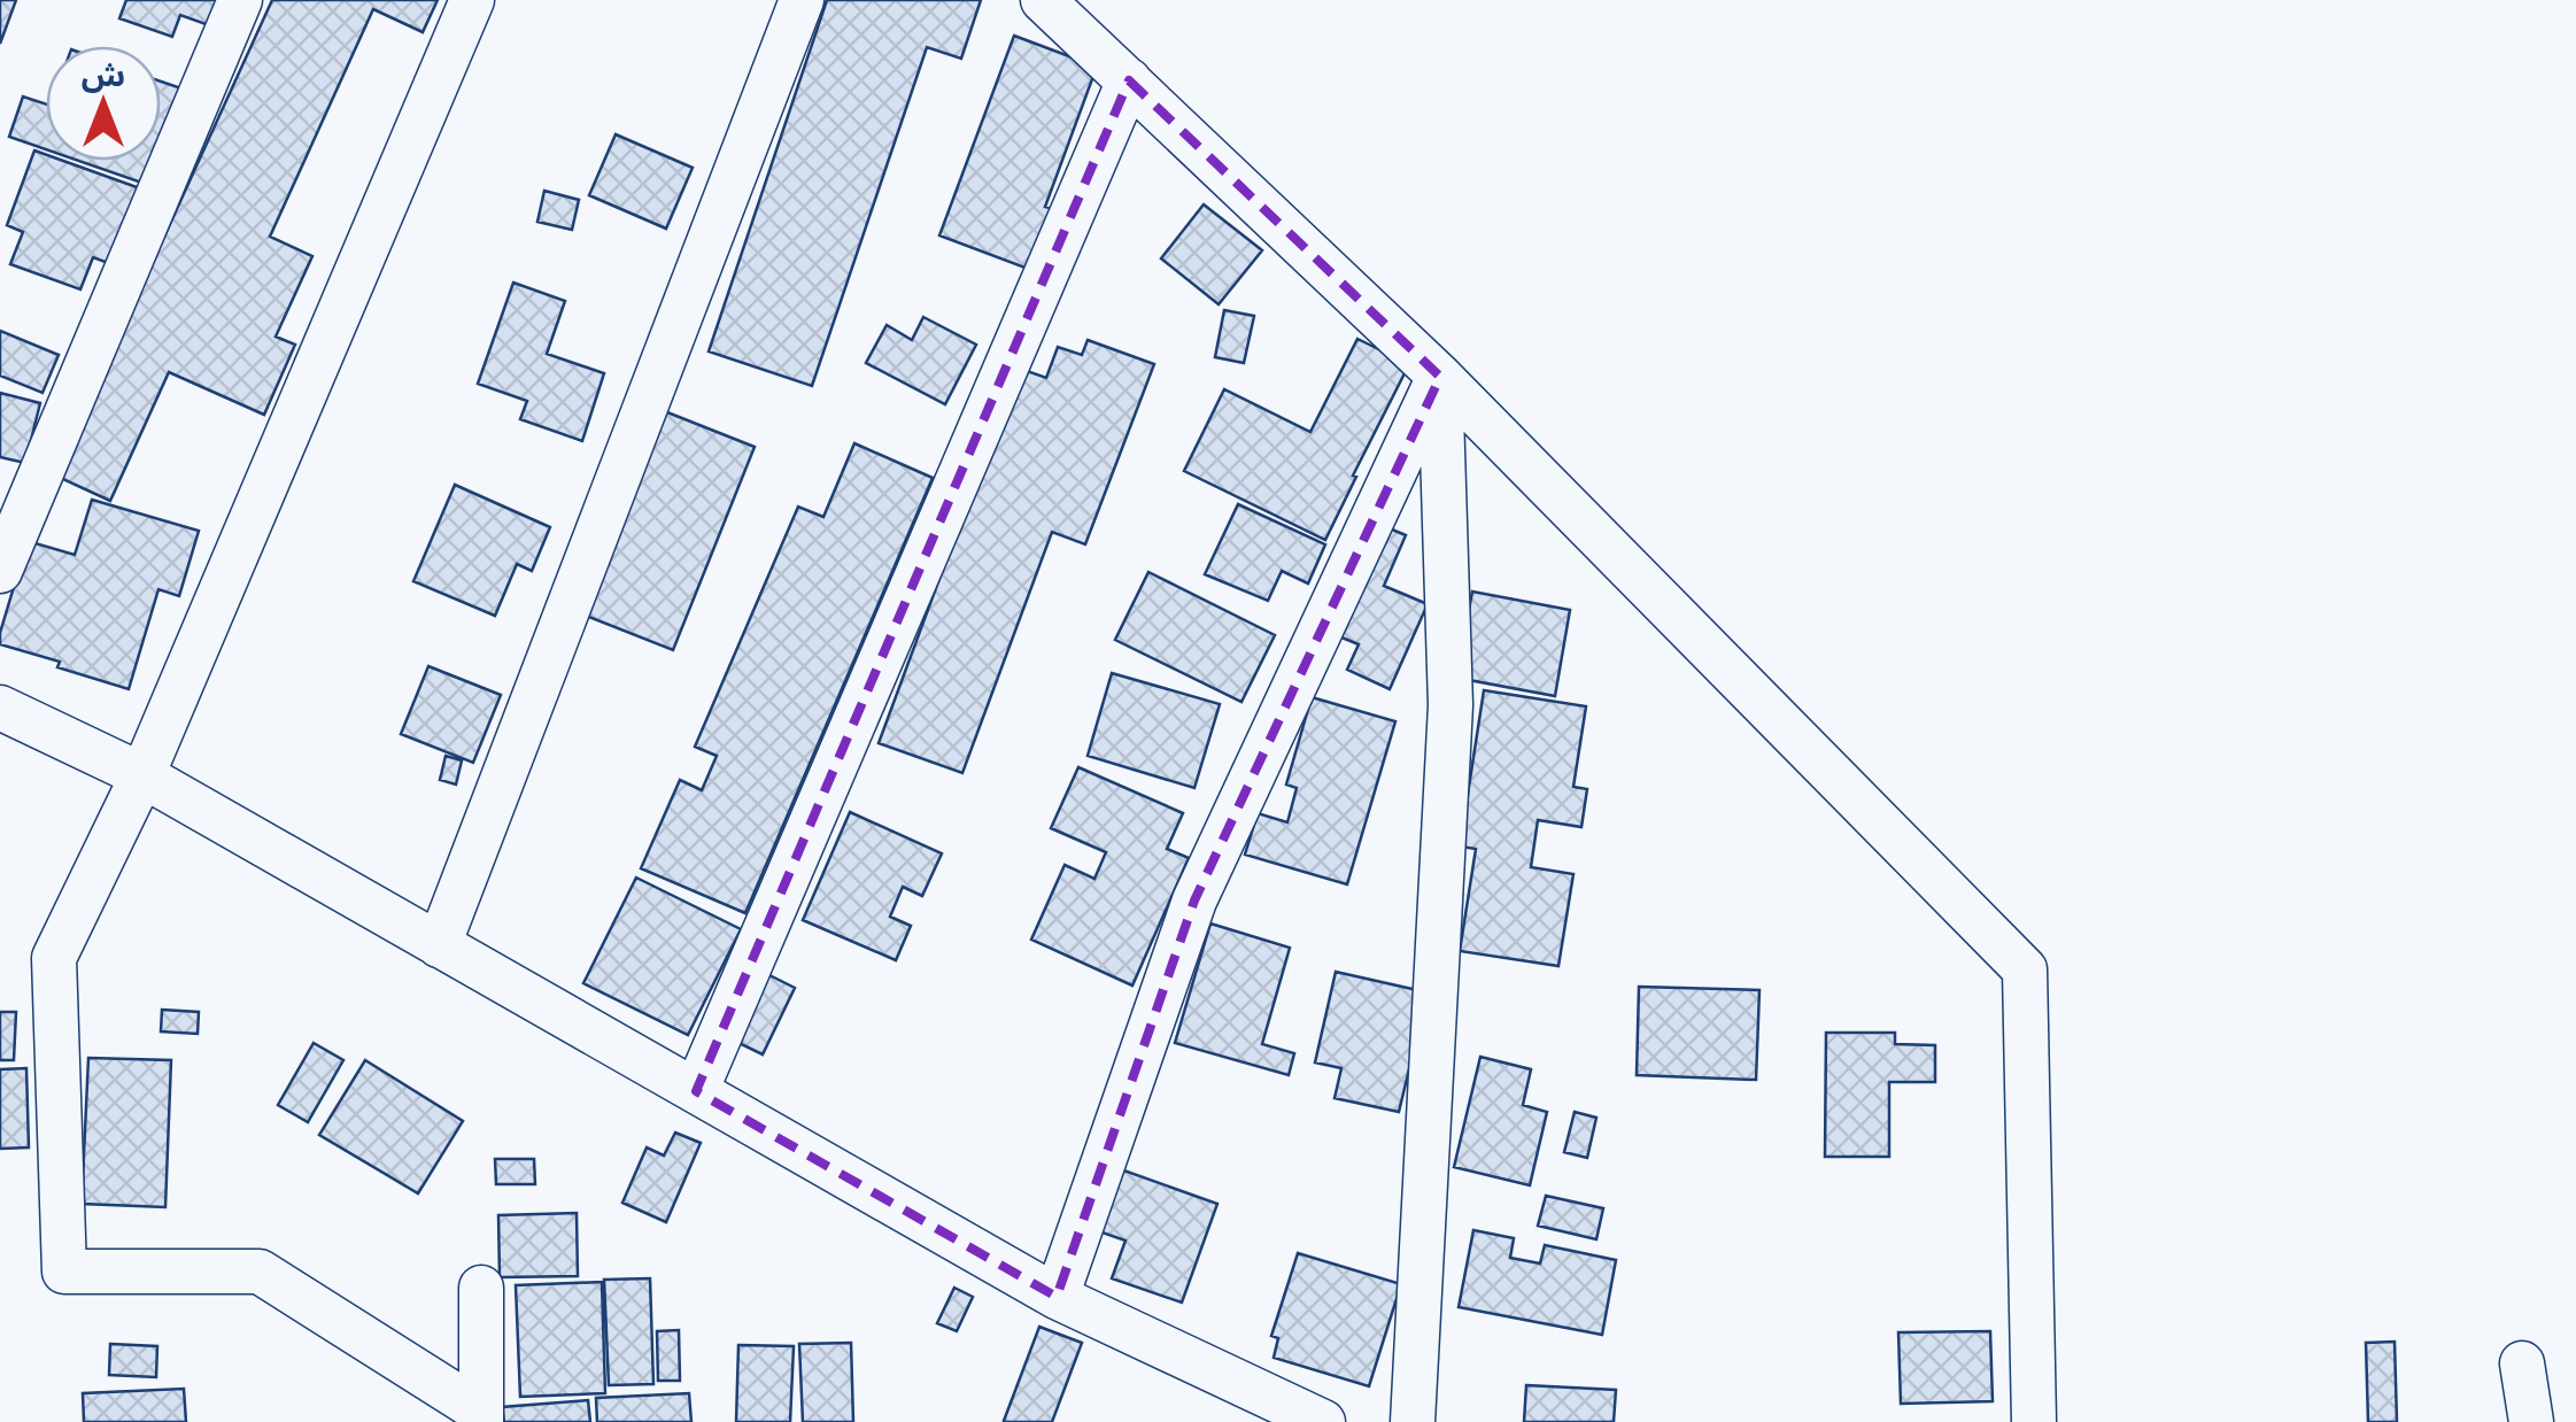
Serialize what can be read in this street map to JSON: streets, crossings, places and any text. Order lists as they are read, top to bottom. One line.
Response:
{"north":"top"}
